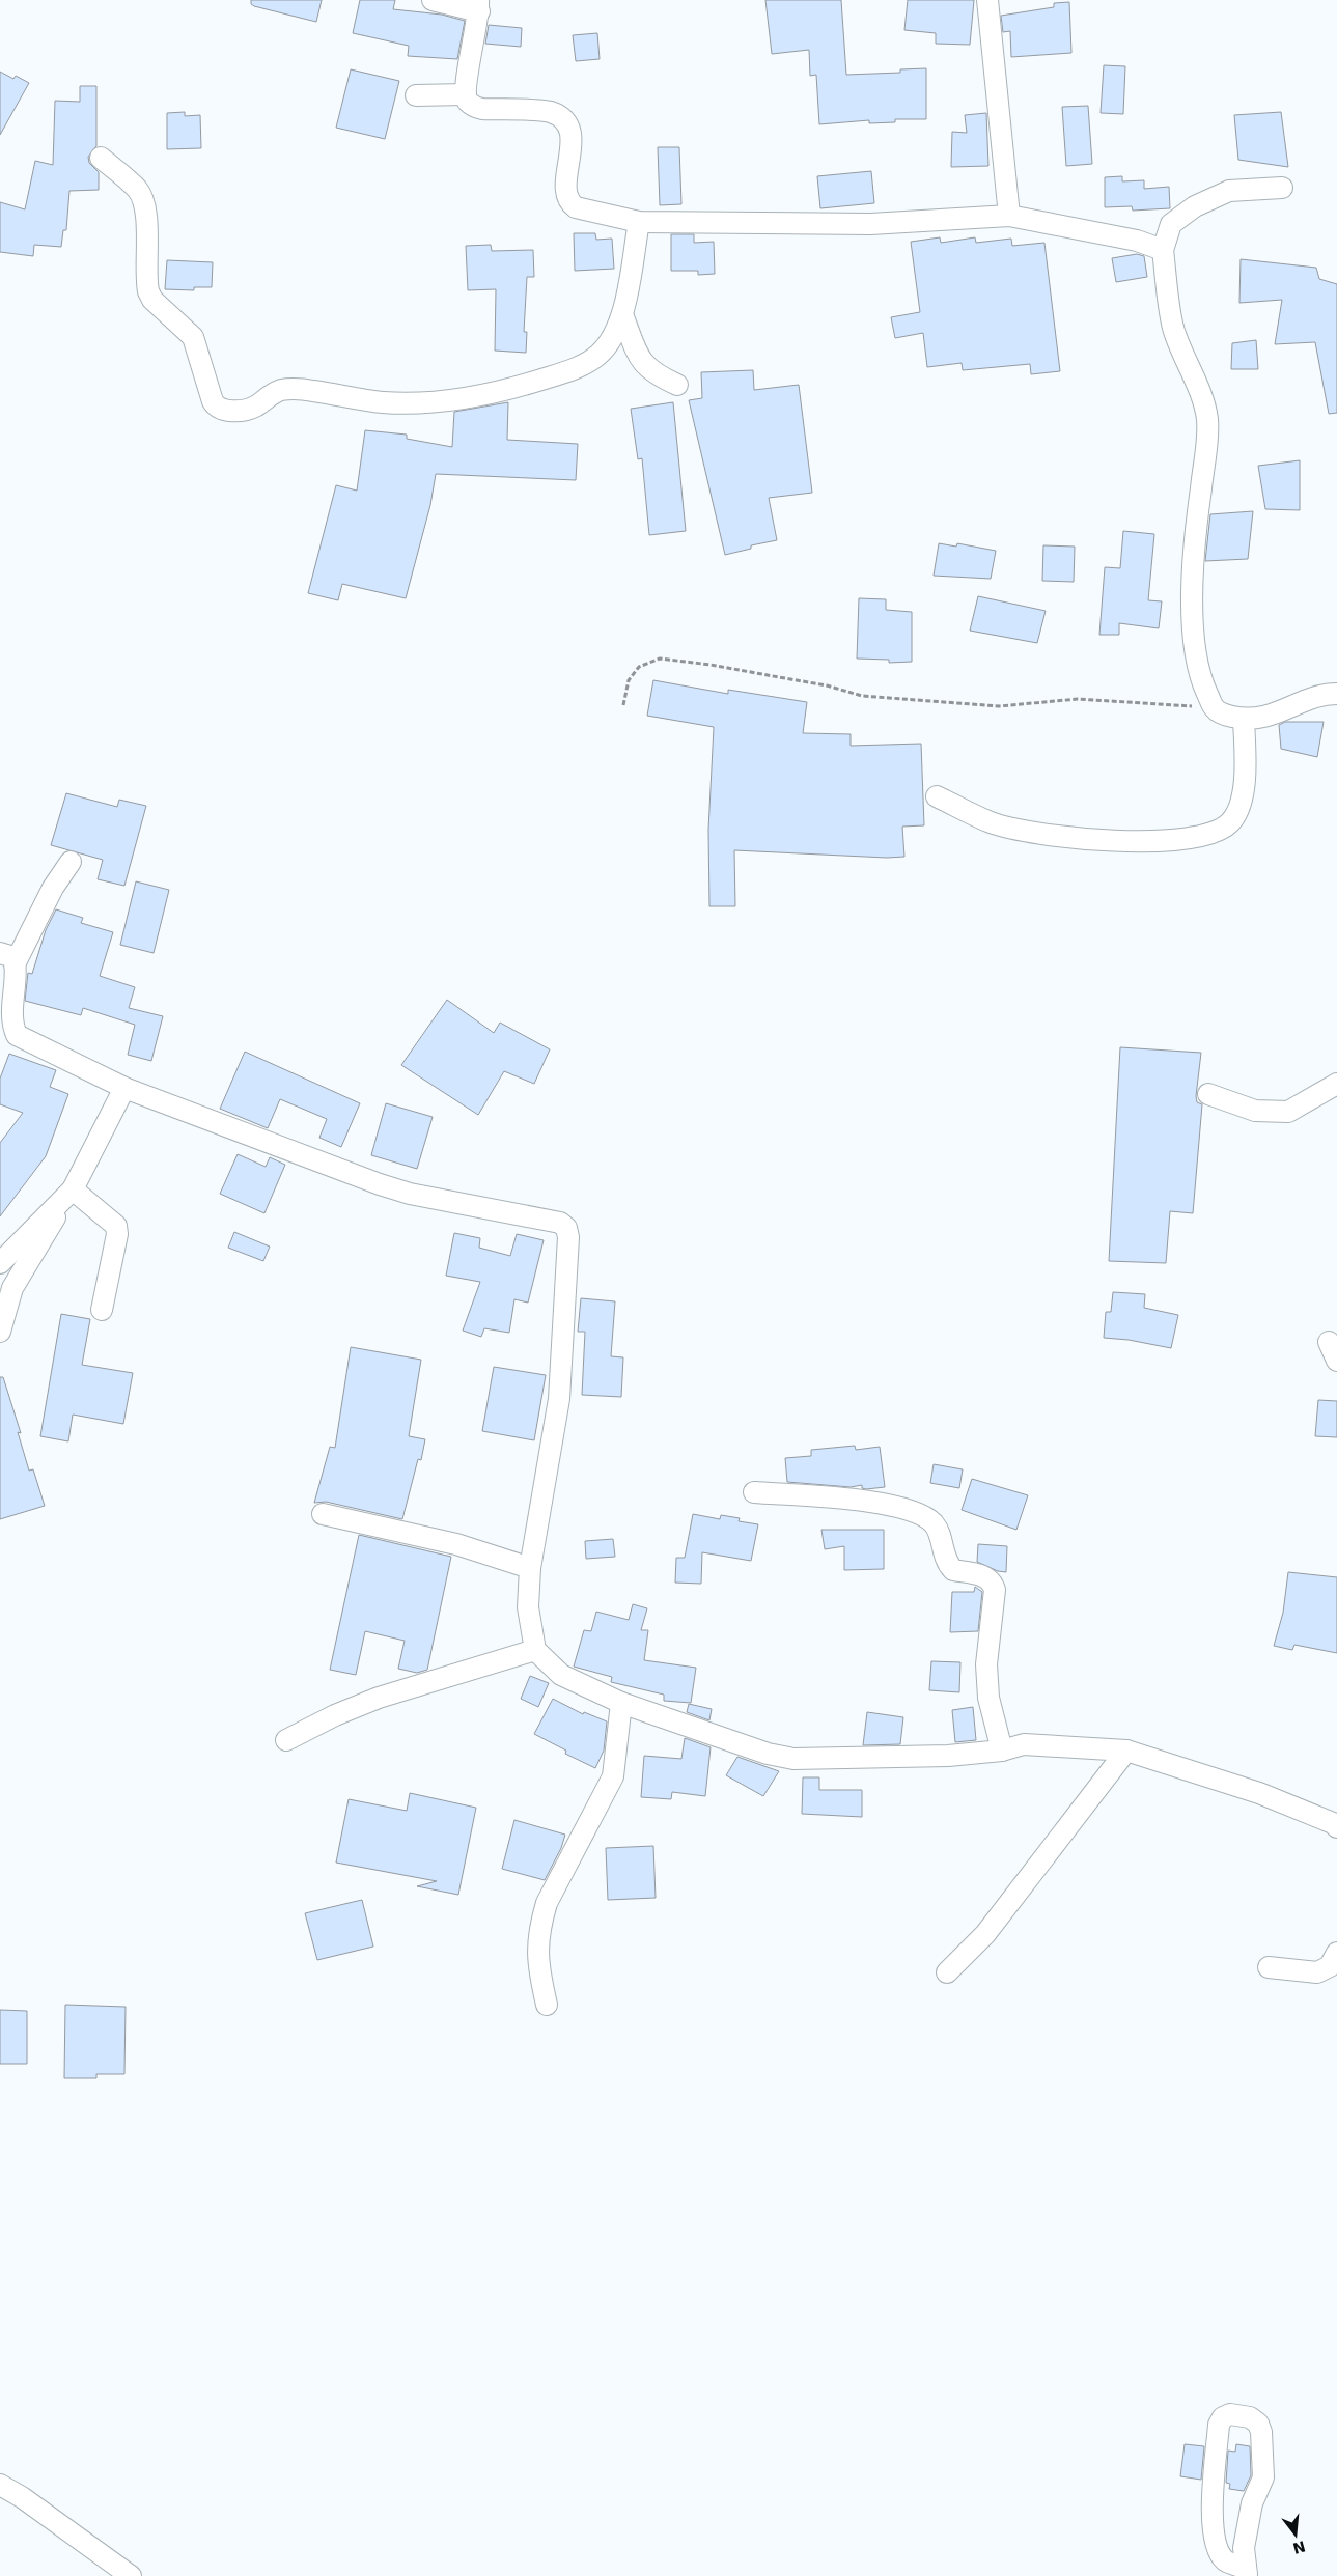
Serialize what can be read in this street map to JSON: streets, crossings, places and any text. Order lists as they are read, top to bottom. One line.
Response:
{"north":"bottom"}
